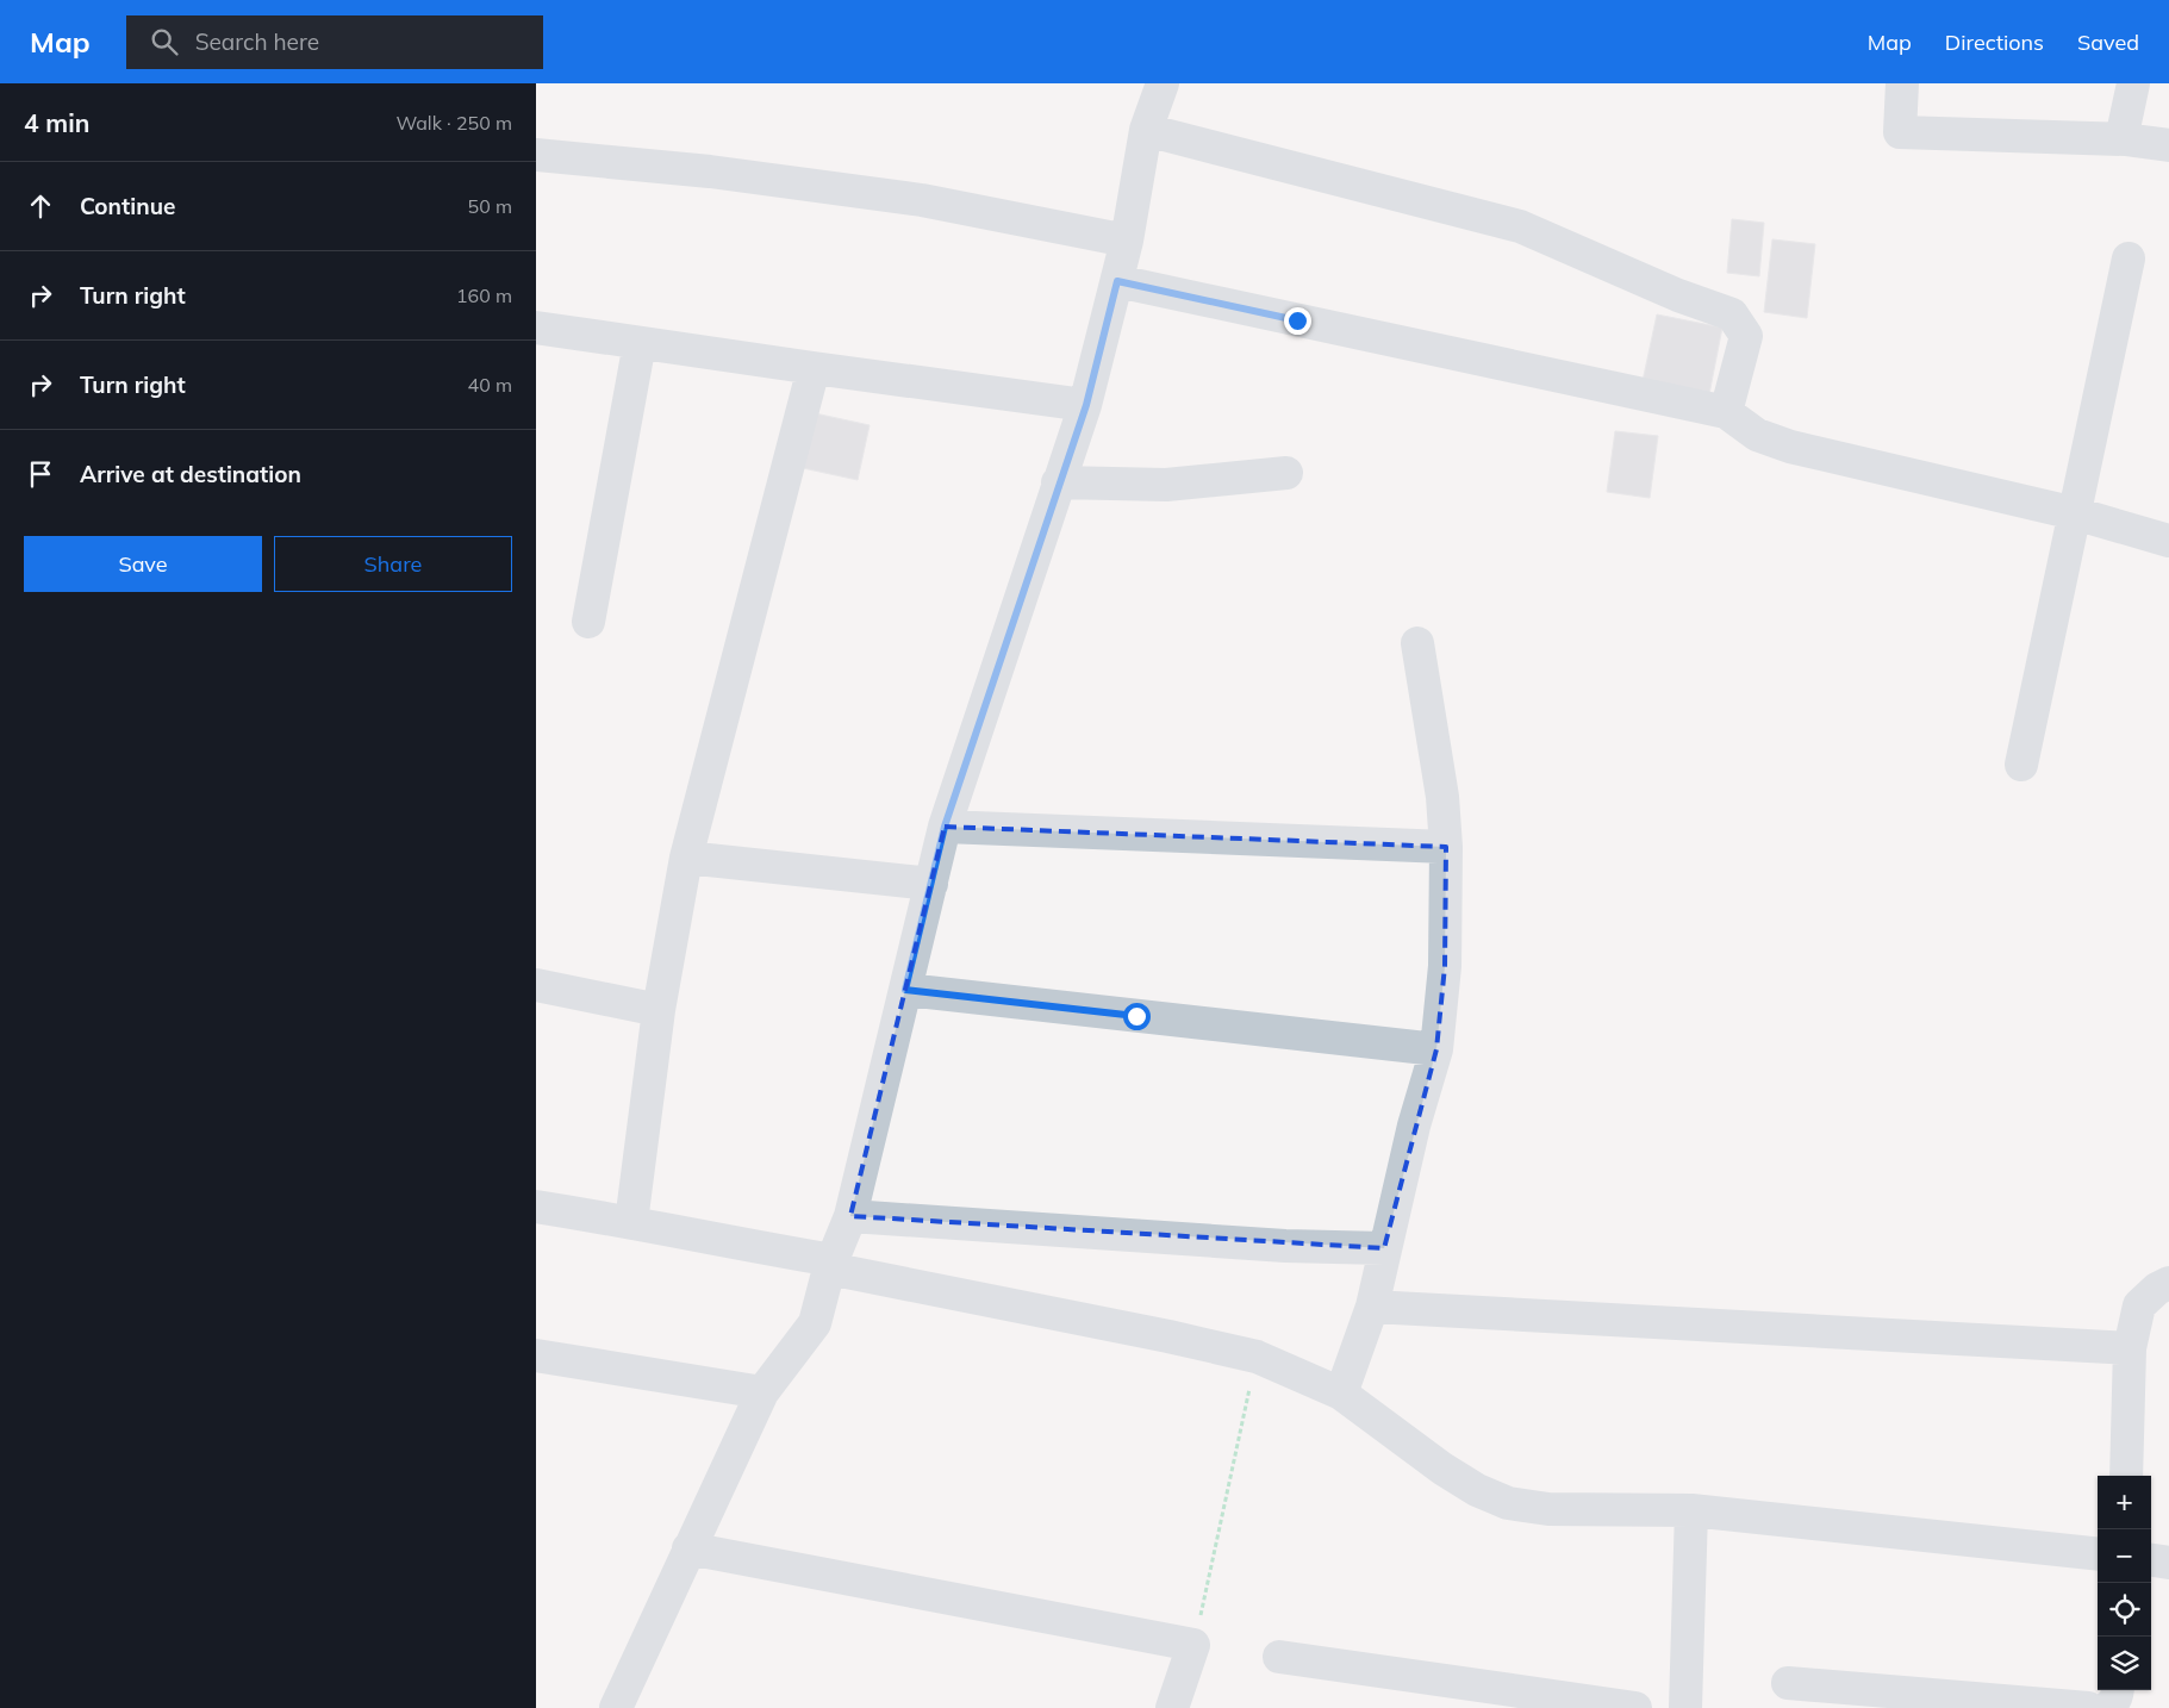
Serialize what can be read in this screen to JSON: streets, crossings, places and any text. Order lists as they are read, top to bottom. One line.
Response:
{"page":{"header":"Map","search":"Search here","nav":["Map","Directions","Saved"],"heading":["4 min","Walk · 250 m"],"list":[["Continue","50 m"],["Turn right","160 m"],["Turn right","40 m"],"Arrive at destination"],"buttons":["Save","Share"],"map_buttons":["+","−"]}}
